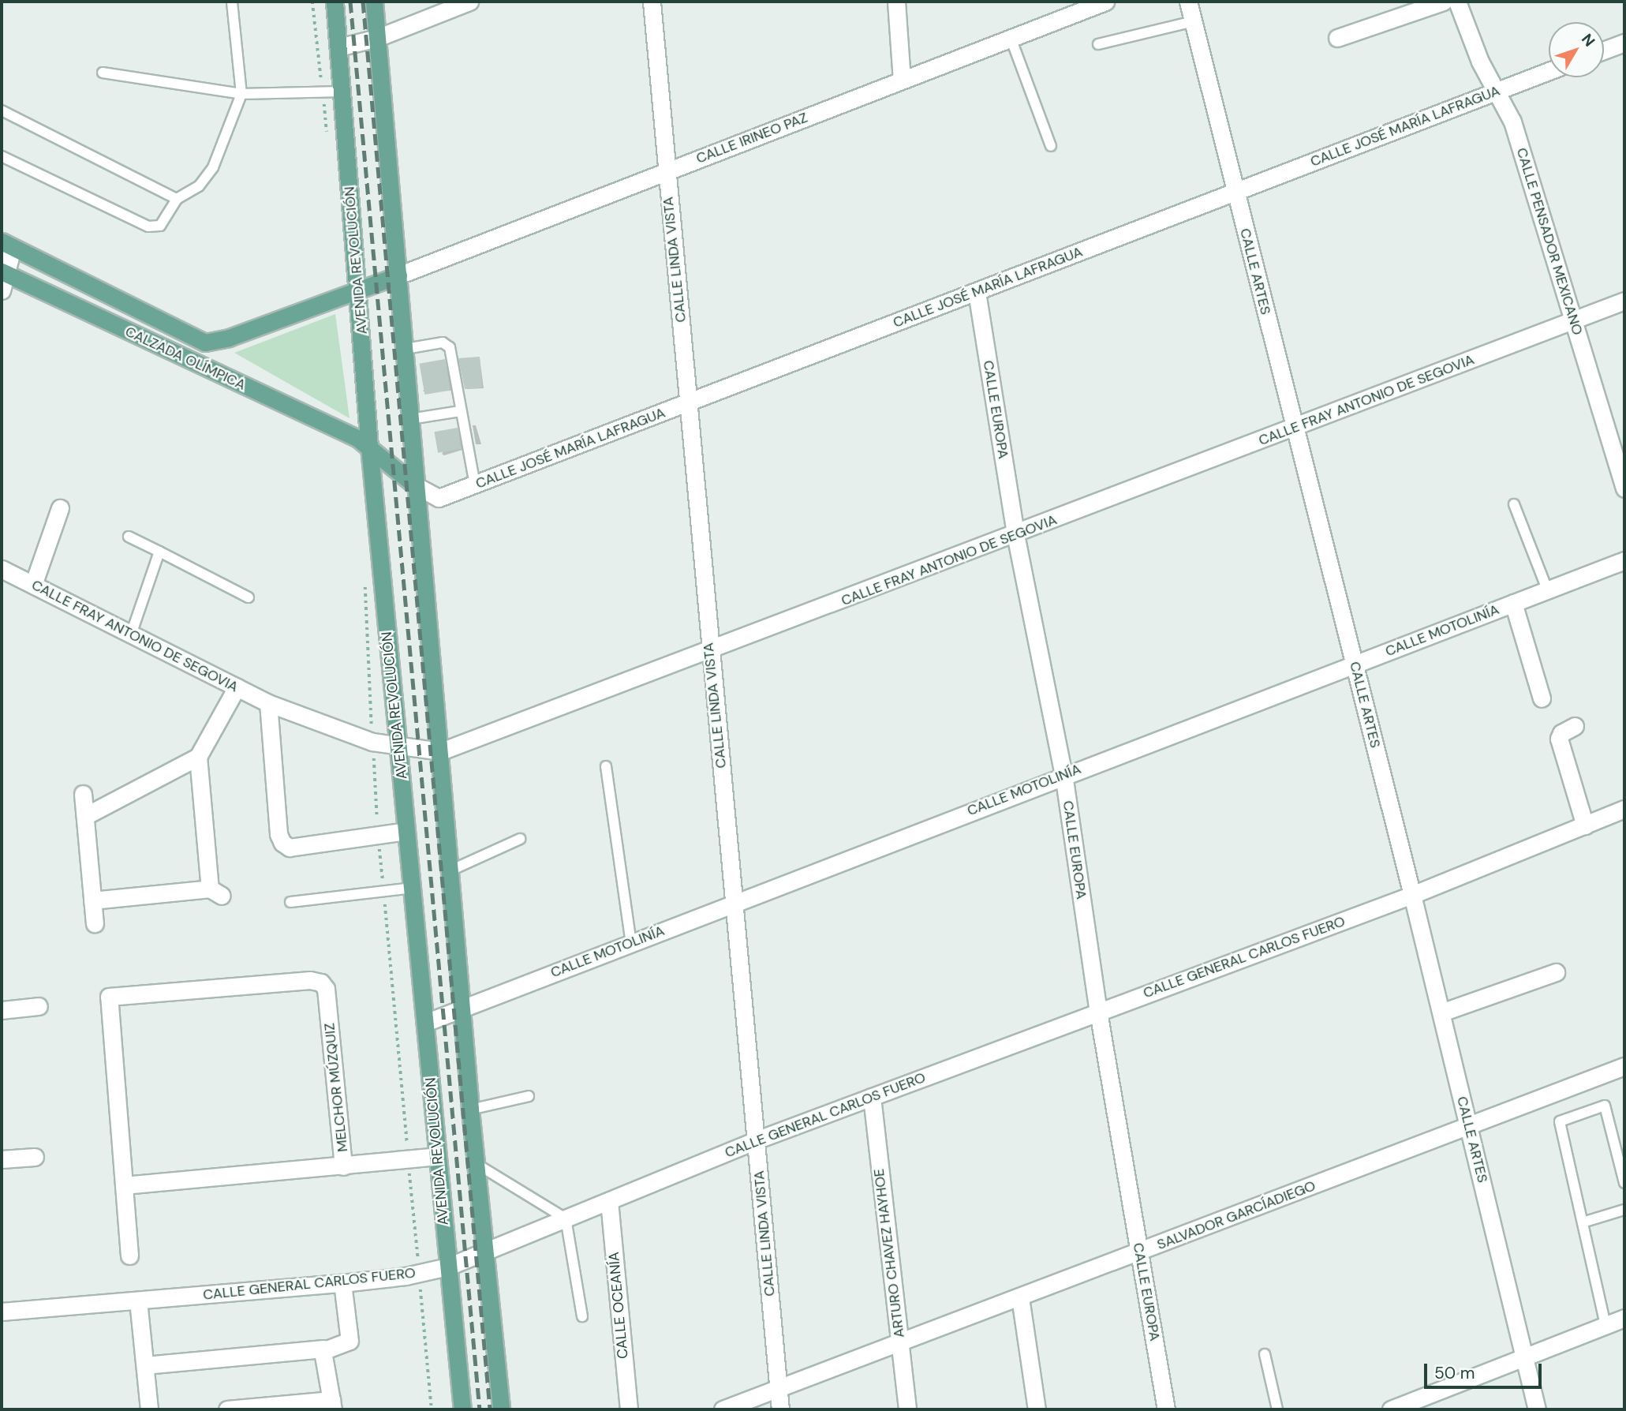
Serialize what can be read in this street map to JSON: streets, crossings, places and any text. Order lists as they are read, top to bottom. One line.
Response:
{"streets":{"main road":["AVENIDA REVOLUCIÓN","CALZADA OLÍMPICA"],"street":["CALLE JOSÉ MARÍA LAFRAGUA","CALLE IRINEO PAZ","CALLE PENSADOR MEXICANO","CALLE LINDA VISTA","CALLE ARTES","CALLE FRAY ANTONIO DE SEGOVIA","CALLE EUROPA","CALLE MOTOLINÍA","CALLE GENERAL CARLOS FUERO","MELCHOR MÚZQUIZ","SALVADOR GARCÍADIEGO","ARTURO CHAVEZ HAYHOE","CALLE OCEANÍA"]},"crossings":[["CALLE JOSÉ MARÍA LAFRAGUA","CALLE PENSADOR MEXICANO"],["CALLE JOSÉ MARÍA LAFRAGUA","CALLE LINDA VISTA"],["CALLE JOSÉ MARÍA LAFRAGUA","CALLE ARTES"],["CALLE JOSÉ MARÍA LAFRAGUA","CALZADA OLÍMPICA"],["CALLE JOSÉ MARÍA LAFRAGUA","CALLE EUROPA"],["CALLE IRINEO PAZ","CALLE LINDA VISTA"],["CALLE IRINEO PAZ","CALZADA OLÍMPICA"],["CALLE PENSADOR MEXICANO","CALLE FRAY ANTONIO DE SEGOVIA"],["CALLE LINDA VISTA","CALLE FRAY ANTONIO DE SEGOVIA"],["CALLE LINDA VISTA","CALLE MOTOLINÍA"],["CALLE LINDA VISTA","CALLE GENERAL CARLOS FUERO"],["CALLE LINDA VISTA","SALVADOR GARCÍADIEGO"],["AVENIDA REVOLUCIÓN","CALZADA OLÍMPICA"],["AVENIDA REVOLUCIÓN","CALLE FRAY ANTONIO DE SEGOVIA"],["AVENIDA REVOLUCIÓN","CALLE MOTOLINÍA"],["AVENIDA REVOLUCIÓN","CALLE GENERAL CARLOS FUERO"],["AVENIDA REVOLUCIÓN","MELCHOR MÚZQUIZ"],["CALLE ARTES","CALLE FRAY ANTONIO DE SEGOVIA"],["CALLE ARTES","CALLE MOTOLINÍA"],["CALLE ARTES","CALLE GENERAL CARLOS FUERO"],["CALLE ARTES","SALVADOR GARCÍADIEGO"],["CALLE FRAY ANTONIO DE SEGOVIA","CALLE EUROPA"],["CALLE EUROPA","CALLE MOTOLINÍA"],["CALLE EUROPA","CALLE GENERAL CARLOS FUERO"],["CALLE EUROPA","SALVADOR GARCÍADIEGO"],["CALLE GENERAL CARLOS FUERO","ARTURO CHAVEZ HAYHOE"],["CALLE GENERAL CARLOS FUERO","CALLE OCEANÍA"],["SALVADOR GARCÍADIEGO","ARTURO CHAVEZ HAYHOE"]],"scale_bar":"50 m","north":"top right"}
